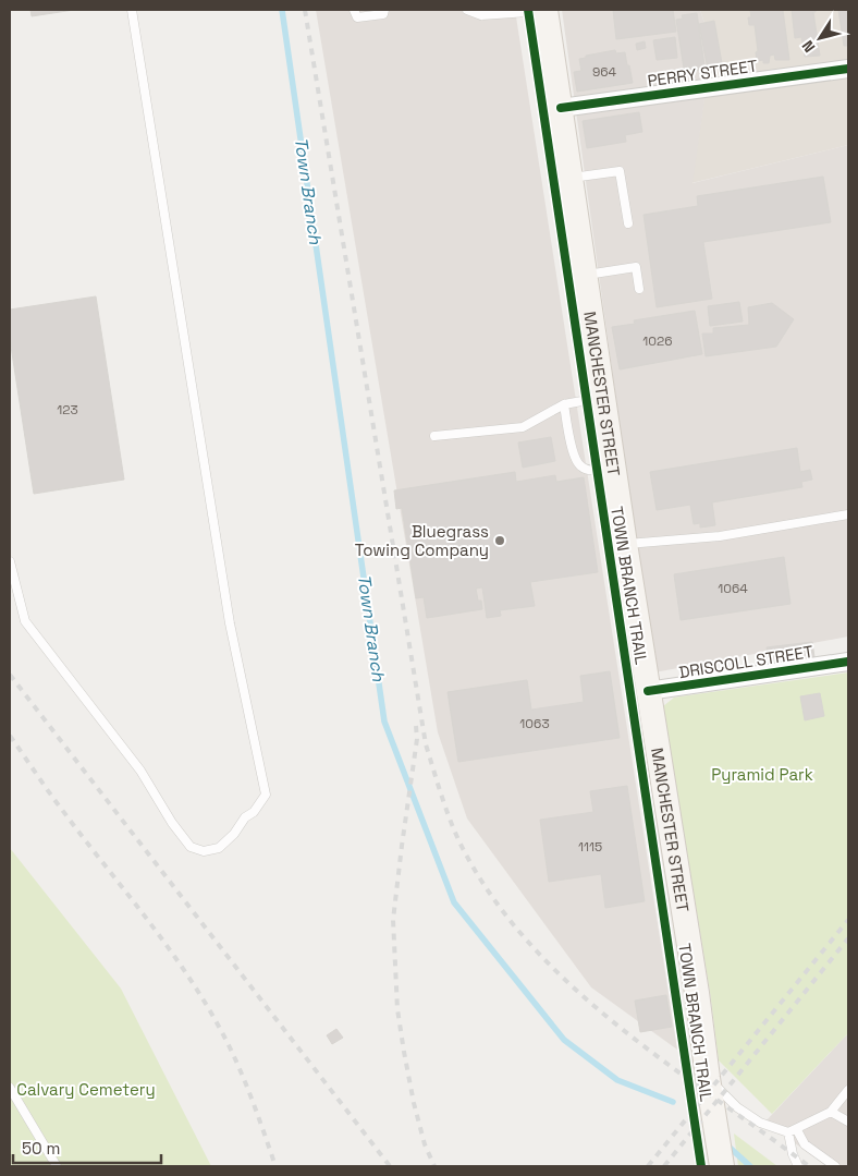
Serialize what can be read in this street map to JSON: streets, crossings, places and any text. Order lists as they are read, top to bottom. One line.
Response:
{"streets":{"main road":["MANCHESTER STREET"],"street":["PERRY STREET","DRISCOLL STREET"],"cycle path":["TOWN BRANCH TRAIL"]},"crossings":[["PERRY STREET","MANCHESTER STREET"],["MANCHESTER STREET","DRISCOLL STREET"]],"water":["Town Branch"],"parks":["Pyramid Park","Calvary Cemetery"],"places":["Bluegrass Towing Company"],"house_numbers":["964","1026","123","1064","1063","1115"],"scale_bar":"50 m","north":"bottom left"}
